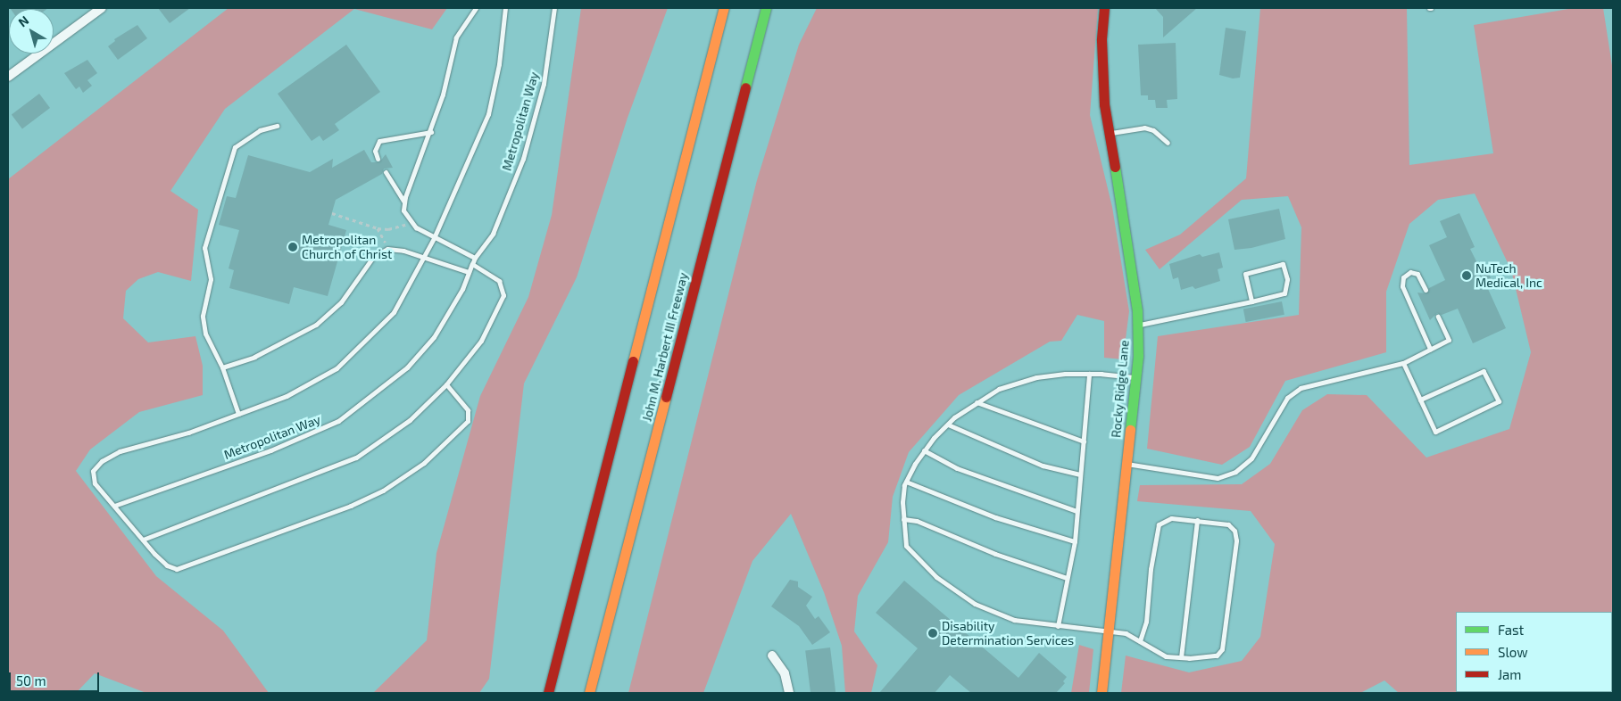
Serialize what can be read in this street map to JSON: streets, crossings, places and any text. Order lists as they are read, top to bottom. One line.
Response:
{"streets":{"main road":["John M. Harbert III Freeway","Rocky Ridge Lane"],"lane":["Metropolitan Way"]},"places":["Metropolitan Church of Christ","NuTech Medical, Inc","Disability Determination Services"],"legend":["Fast","Slow","Jam"],"scale_bar":"50 m","north":"top left"}
